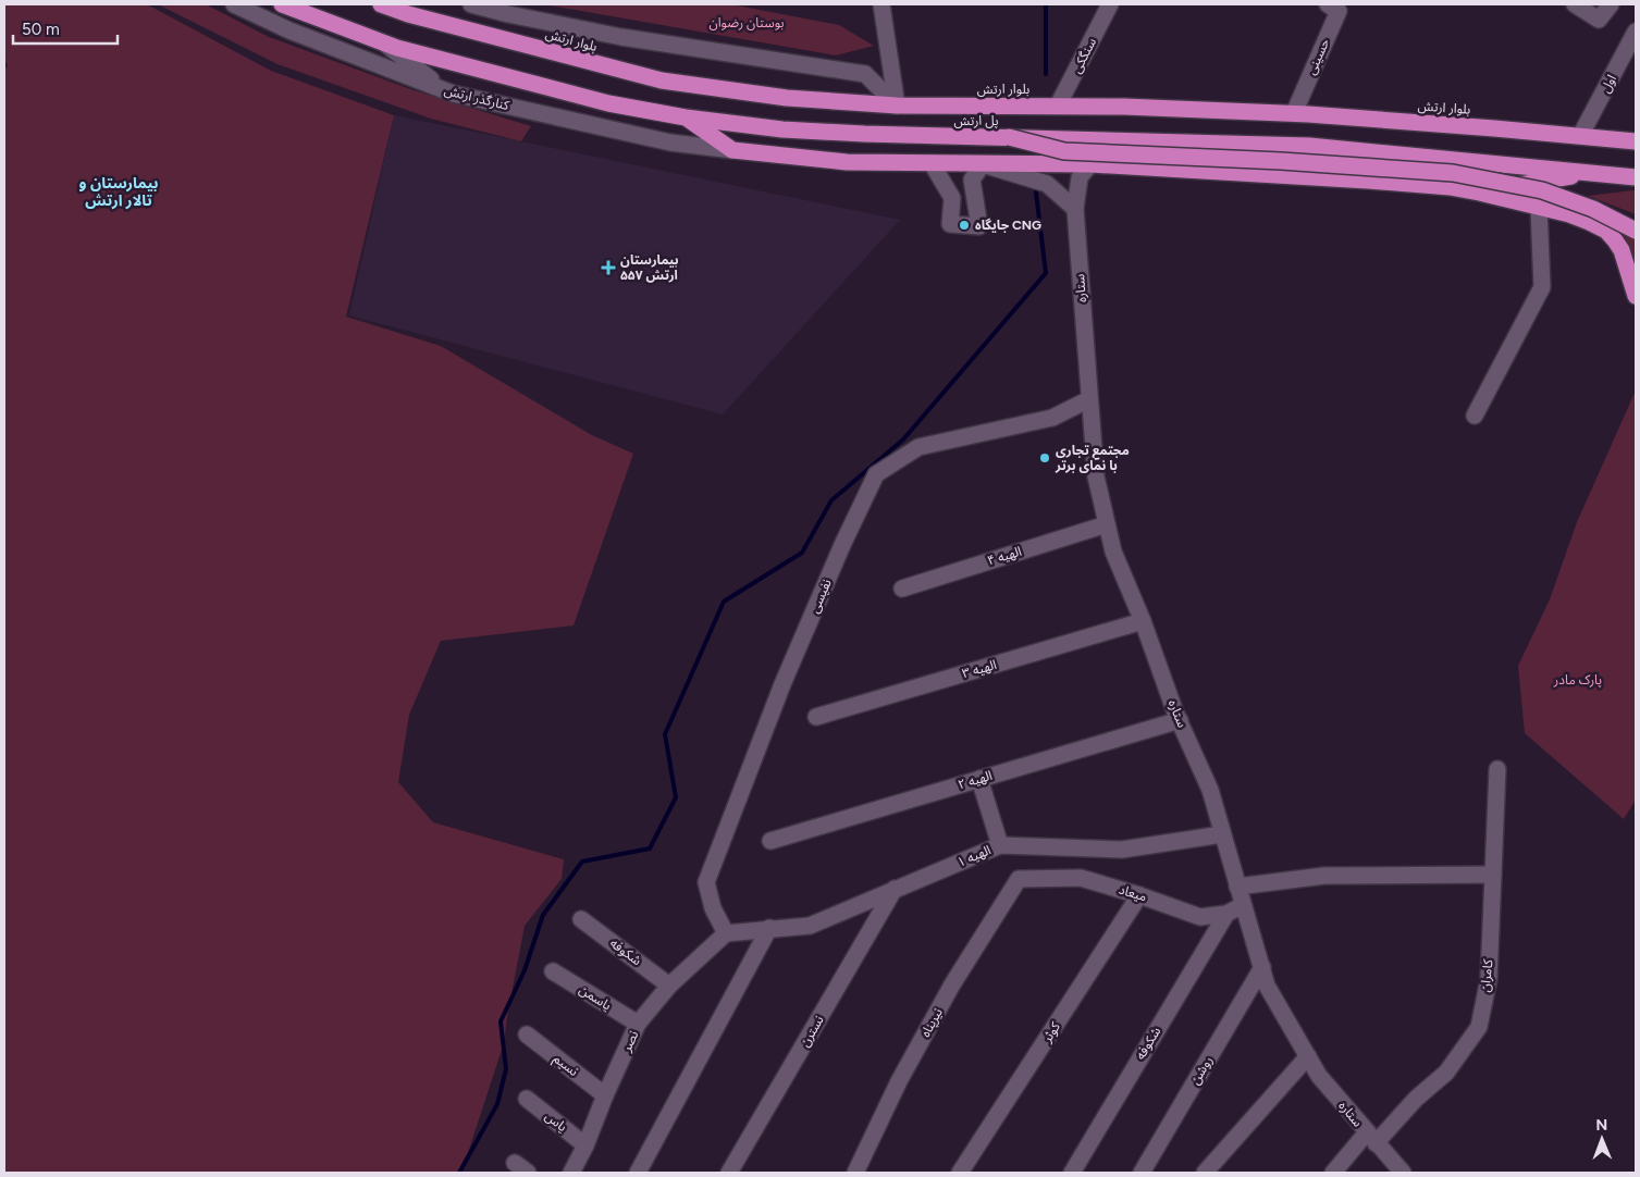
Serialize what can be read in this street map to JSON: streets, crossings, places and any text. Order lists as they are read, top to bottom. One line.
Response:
{"streets":{"highway":["بلوار ارتش","پل ارتش"],"street":["سنگکی","حسینی","اول","کنارگذر ارتش","ستاره","الهیه ۴","نفیسی","الهیه ۳","الهیه ۲","الهیه ۱","میعاد","شکوفه","کامران","یاسمن","نیرپناه","نسترن","کوثر","نصر","نسیم","روشن","یاس"]},"crossings":[["بلوار ارتش","سنگکی"],["بلوار ارتش","حسینی"],["بلوار ارتش","اول"],["ستاره","الهیه ۴"],["ستاره","نفیسی"],["ستاره","الهیه ۳"],["ستاره","الهیه ۲"],["ستاره","الهیه ۱"],["ستاره","میعاد"],["ستاره","کامران"],["ستاره","روشن"],["نفیسی","الهیه ۱"],["نفیسی","نصر"],["الهیه ۱","نسترن"],["الهیه ۱","نصر"],["میعاد","شکوفه"],["میعاد","نیرپناه"],["میعاد","کوثر"],["شکوفه","نصر"],["یاسمن","نصر"],["نصر","نسیم"],["نصر","یاس"]],"districts":["بیمارستان و تالار ارتش"],"parks":["بوستان رضوان","پارک مادر"],"places":{"other":["جایگاه CNG","مجتمع تجاری با نمای برتر"],"health":["بیمارستان ۵۵۷ ارتش"]},"scale_bar":"50 m","north":"top"}
